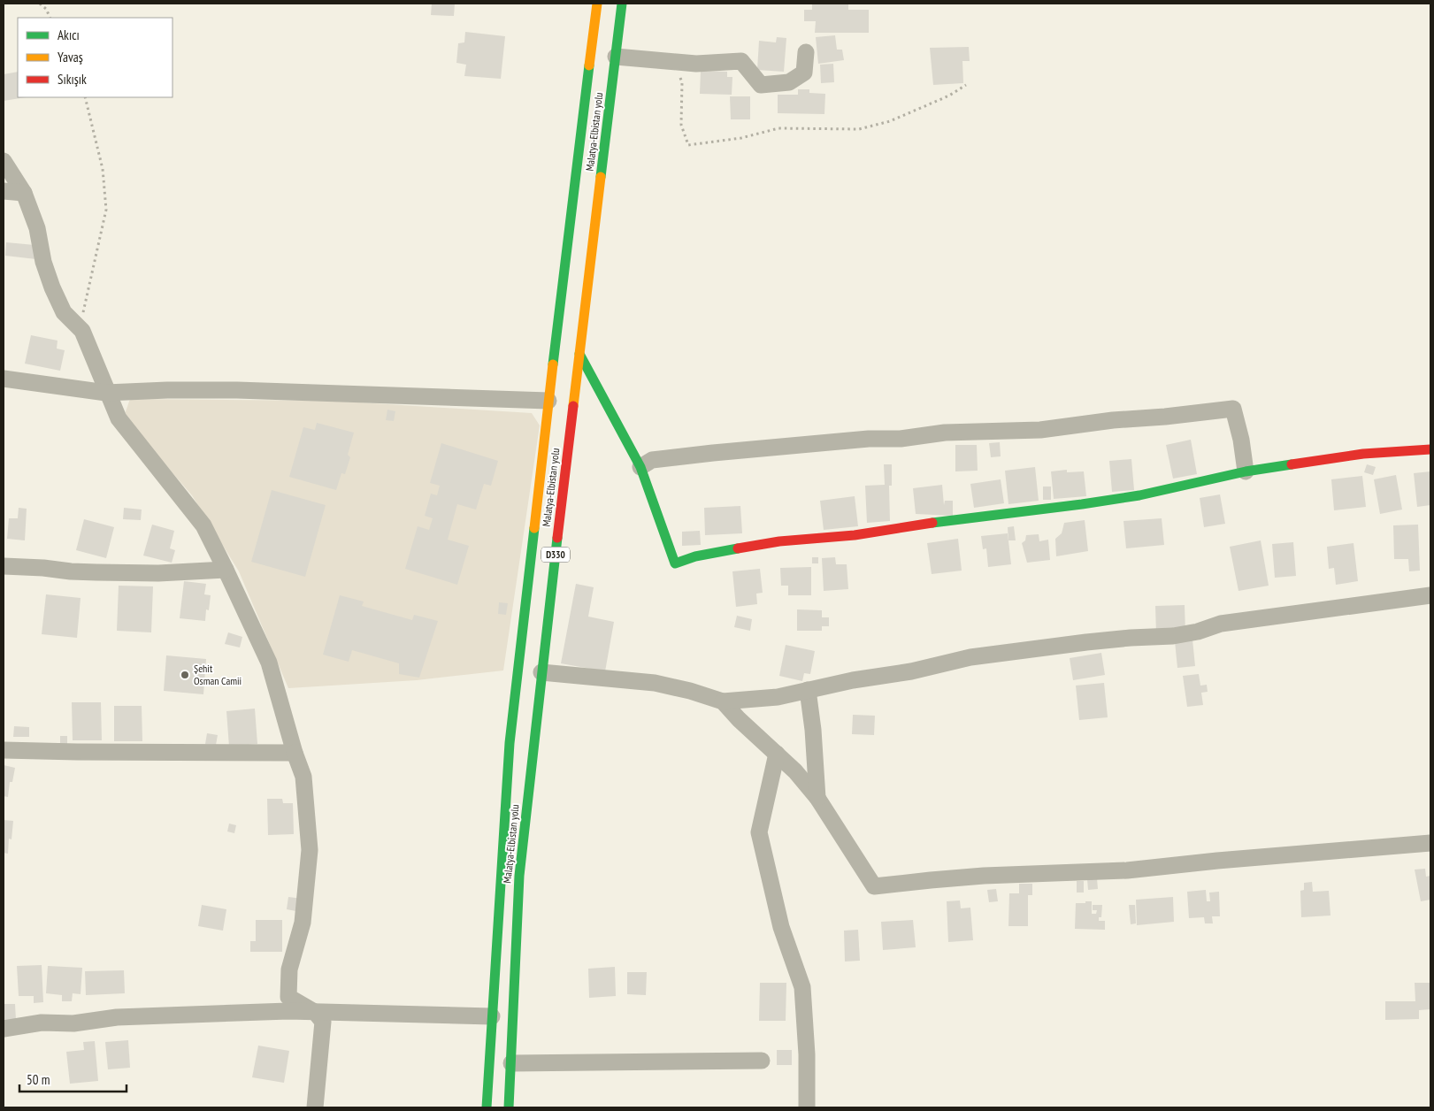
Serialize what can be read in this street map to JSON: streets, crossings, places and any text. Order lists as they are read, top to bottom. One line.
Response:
{"streets":{"main road":["Malatya-Elbistan yolu","D330"]},"places":["Şehit Osman Camii"],"legend":["Akıcı","Yavaş","Sıkışık"],"scale_bar":"50 m"}
